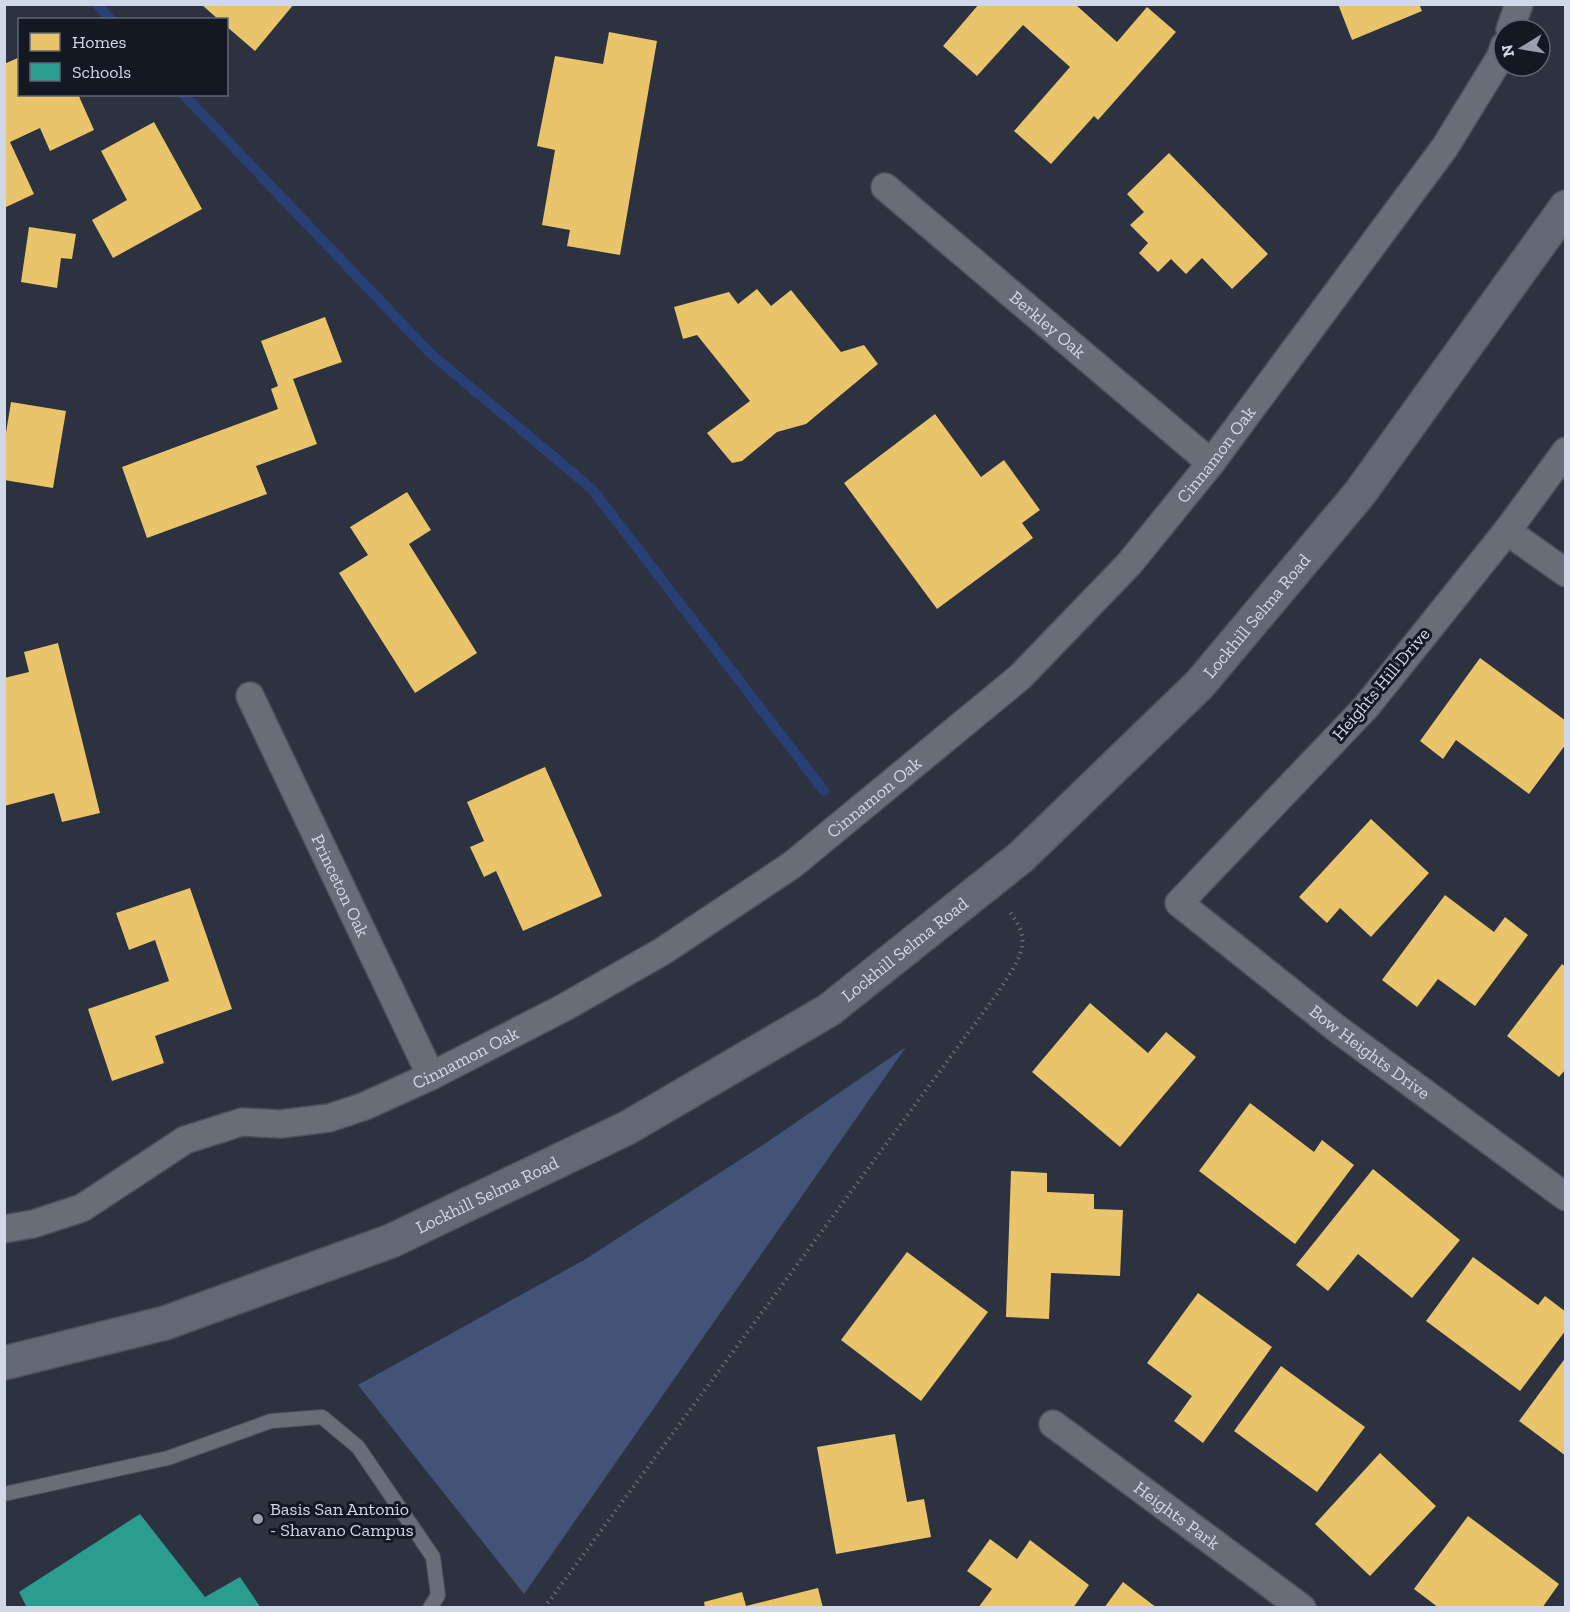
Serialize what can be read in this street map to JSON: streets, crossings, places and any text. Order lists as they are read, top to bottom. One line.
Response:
{"streets":{"main road":["Lockhill Selma Road"],"street":["Berkley Oak","Cinnamon Oak","Heights Hill Drive","Princeton Oak","Bow Heights Drive","Heights Park"]},"crossings":[["Berkley Oak","Cinnamon Oak"],["Cinnamon Oak","Princeton Oak"],["Heights Hill Drive","Bow Heights Drive"]],"places":["Basis San Antonio - Shavano Campus"],"legend":["Homes","Schools"],"north":"left"}
